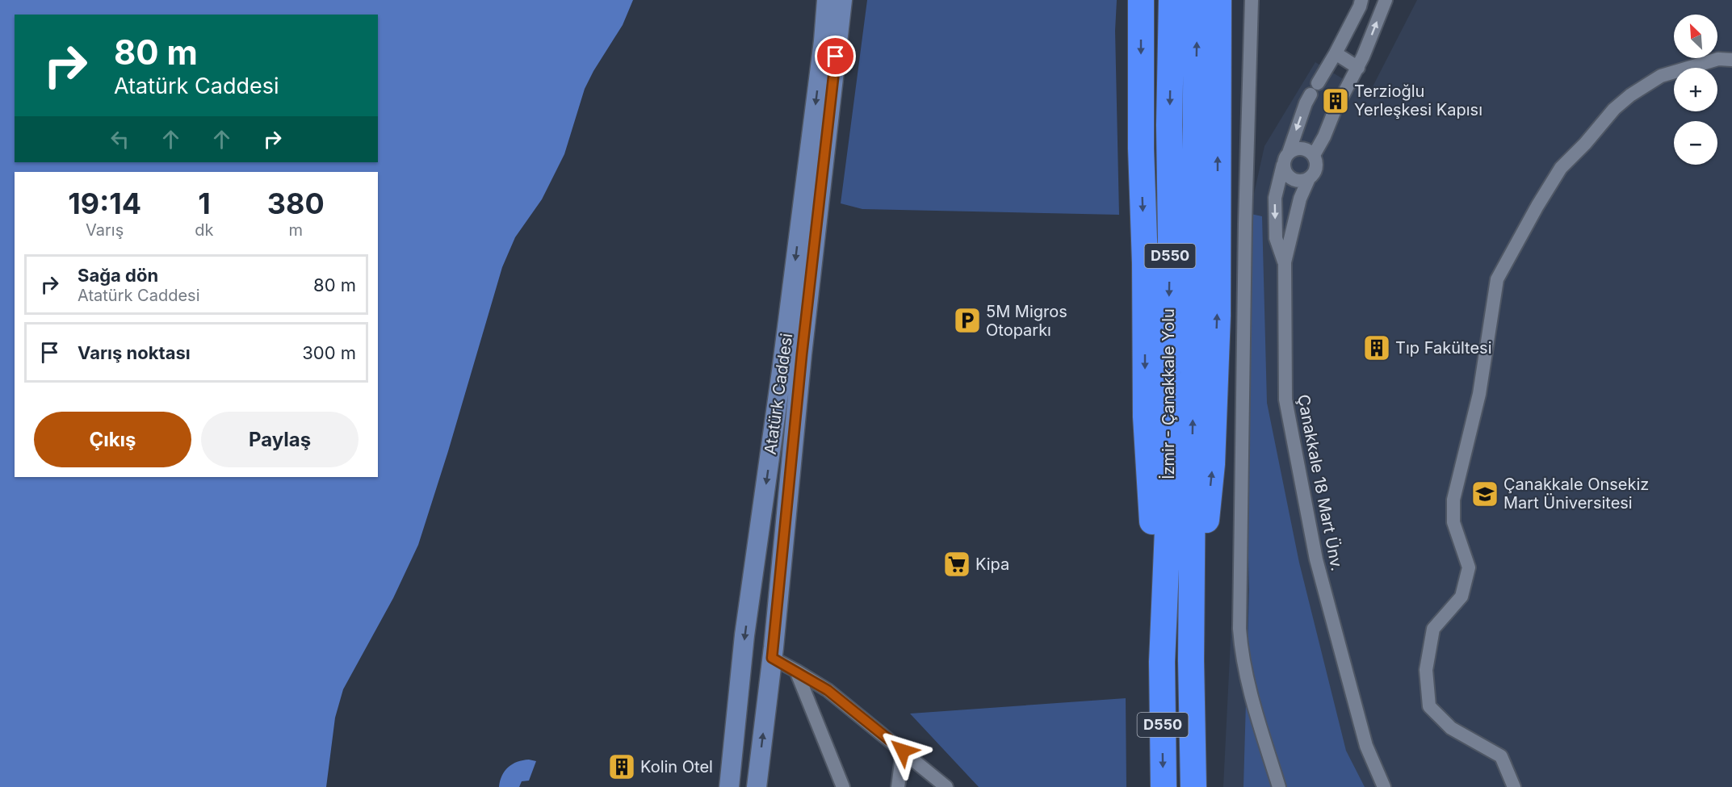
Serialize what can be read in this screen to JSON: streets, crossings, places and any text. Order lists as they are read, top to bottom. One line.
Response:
{"streets":{"highway":["D550","İzmir - Çanakkale Yolu"],"main road":["Atatürk Caddesi"],"street":["Çanakkale 18 Mart Ünv."]},"crossings":[["D550","İzmir - Çanakkale Yolu"]],"places":{"building":["Terzioğlu Yerleşkesi Kapısı","Tıp Fakültesi","Kolin Otel"],"parking":["5M Migros Otoparkı"],"school or university":["Çanakkale Onsekiz Mart Üniversitesi"],"supermarket":["Kipa"]},"north":"top left","page":{"map_buttons":["+","−"],"turn":["80 m","Atatürk Caddesi"],"eta":["19:14","Varış","1","dk","380","m"],"list":[{"name":"Sağa dön","note":"Atatürk Caddesi","value":"80 m"},{"name":"Varış noktası","value":"300 m"}],"buttons":["Çıkış","Paylaş"]}}
